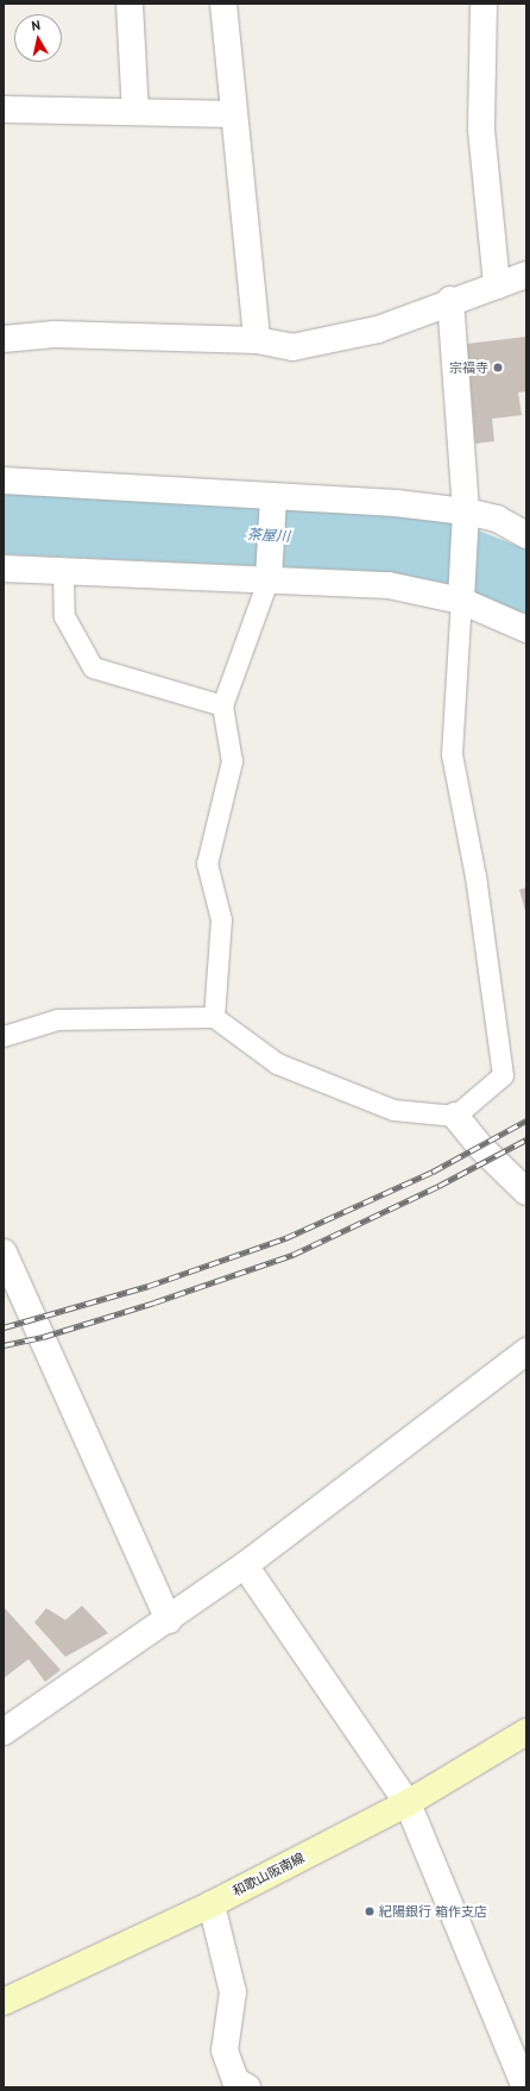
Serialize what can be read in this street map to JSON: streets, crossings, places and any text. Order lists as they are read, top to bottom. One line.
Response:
{"streets":{"main road":["和歌山阪南線"]},"water":["茶屋川"],"places":["宗福寺","紀陽銀行 箱作支店"],"north":"top"}
